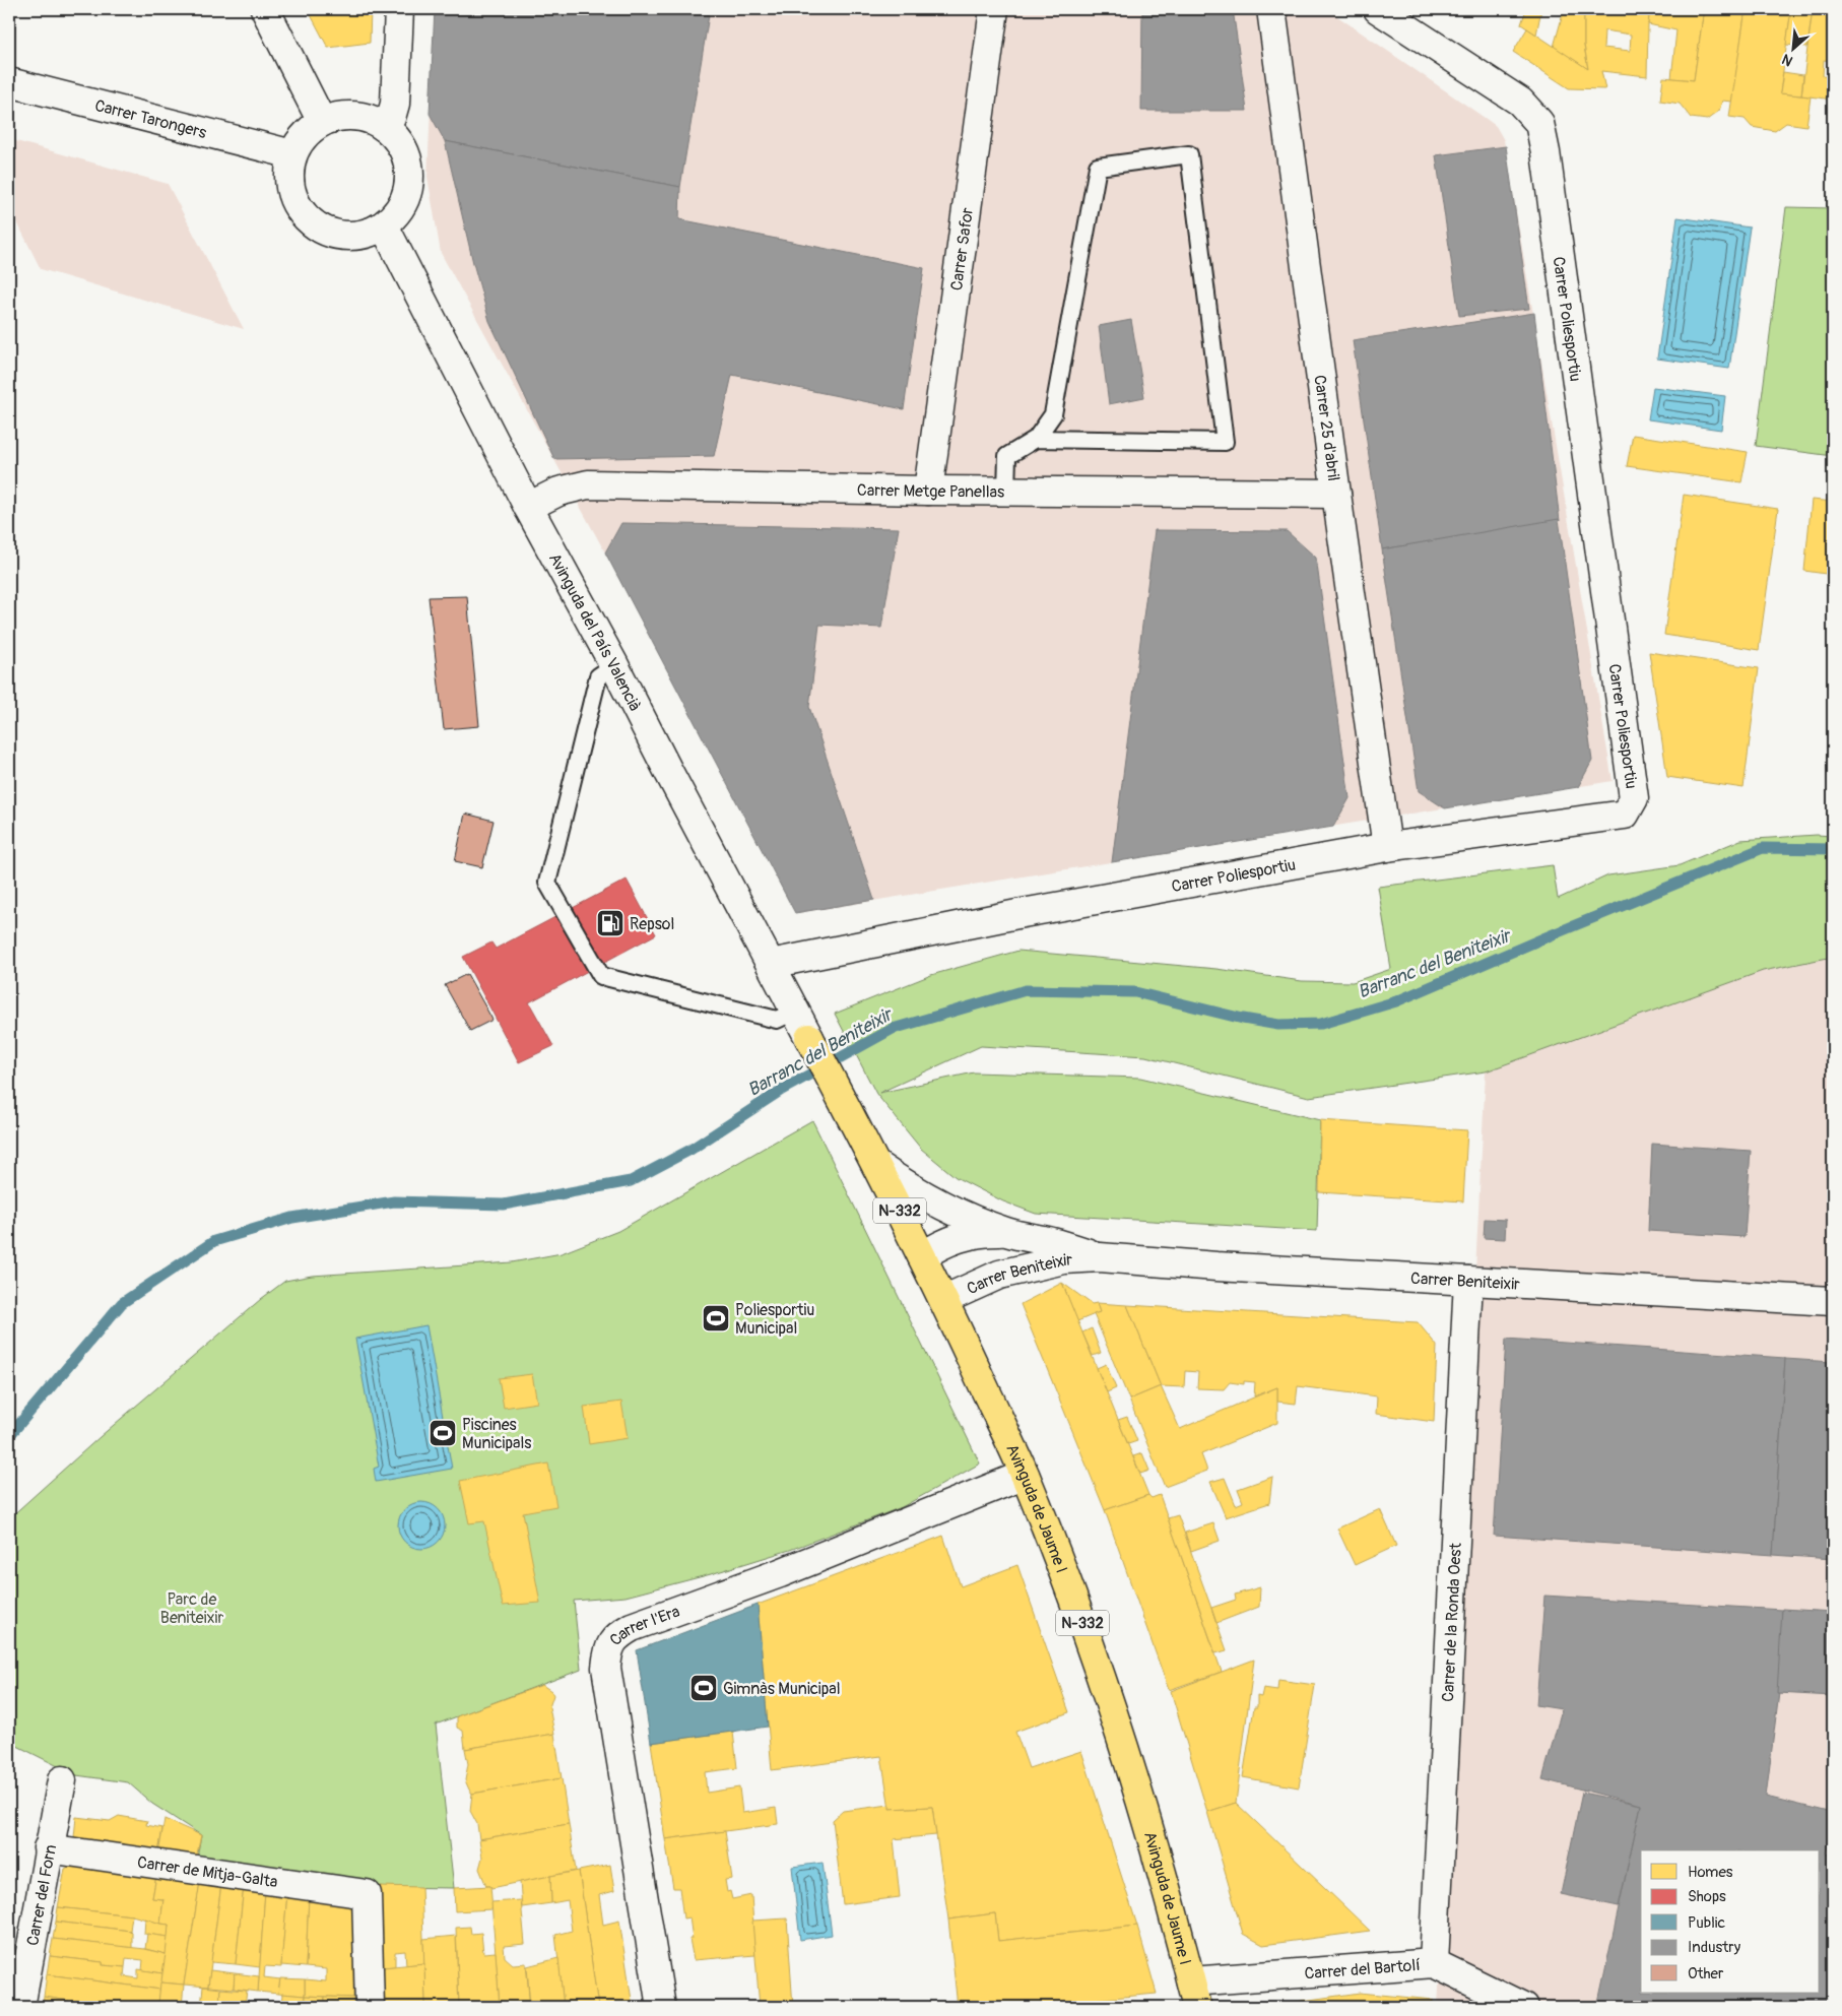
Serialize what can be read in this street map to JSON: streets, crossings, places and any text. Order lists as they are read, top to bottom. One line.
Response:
{"streets":{"highway":["N-332","Avinguda de Jaume I"],"street":["Carrer Tarongers","Carrer Safor","Carrer Poliesportiu","Carrer 25 d'abril","Carrer Metge Panellas","Avinguda del País Valencià","Carrer Beniteixir","Carrer de la Ronda Oest","Carrer l'Era","Carrer de Mitja-Galta","Carrer del Forn","Carrer del Bartolí"]},"crossings":[["Carrer Tarongers","Avinguda del País Valencià"],["Carrer Safor","Carrer Metge Panellas"],["Carrer Poliesportiu","Carrer 25 d'abril"],["Carrer Poliesportiu","Avinguda del País Valencià"],["Carrer 25 d'abril","Carrer Metge Panellas"],["Carrer Metge Panellas","Avinguda del País Valencià"],["Avinguda del País Valencià","Avinguda de Jaume I"],["Carrer Beniteixir","Avinguda de Jaume I"],["Carrer Beniteixir","Carrer de la Ronda Oest"],["Avinguda de Jaume I","Carrer l'Era"],["Avinguda de Jaume I","Carrer del Bartolí"],["Carrer de la Ronda Oest","Carrer del Bartolí"],["Carrer de Mitja-Galta","Carrer del Forn"]],"water":["Barranc del Beniteixir"],"parks":["Parc de Beniteixir"],"places":{"fuel station":["Repsol"],"sports":["Poliesportiu Municipal","Piscines Municipals","Gimnàs Municipal"]},"legend":["Homes","Shops","Public","Industry","Other"],"north":"bottom left"}
